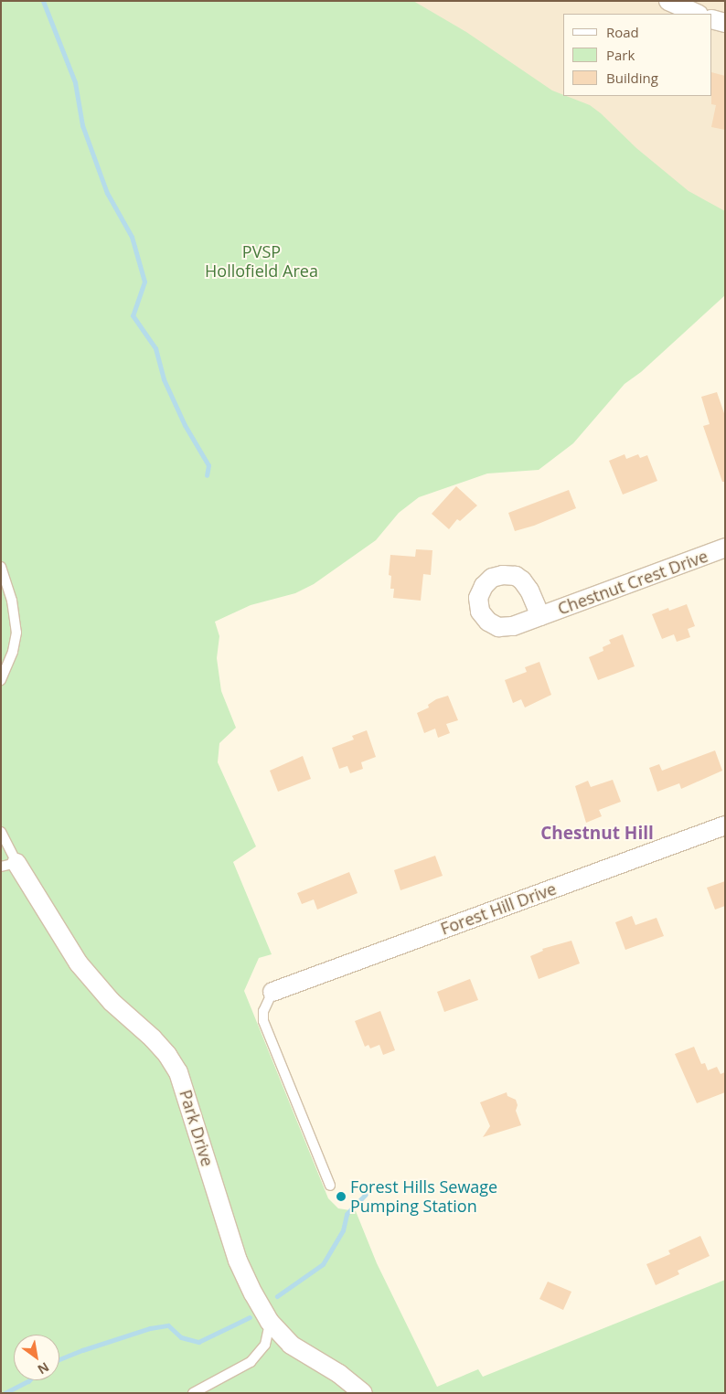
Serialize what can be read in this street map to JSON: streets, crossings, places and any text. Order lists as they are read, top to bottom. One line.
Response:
{"streets":{"street":["Chestnut Crest Drive","Forest Hill Drive","Park Drive"]},"districts":["Chestnut Hill"],"parks":["PVSP Hollofield Area"],"places":["Forest Hills Sewage Pumping Station"],"legend":["Road","Park","Building"],"north":"bottom right"}
